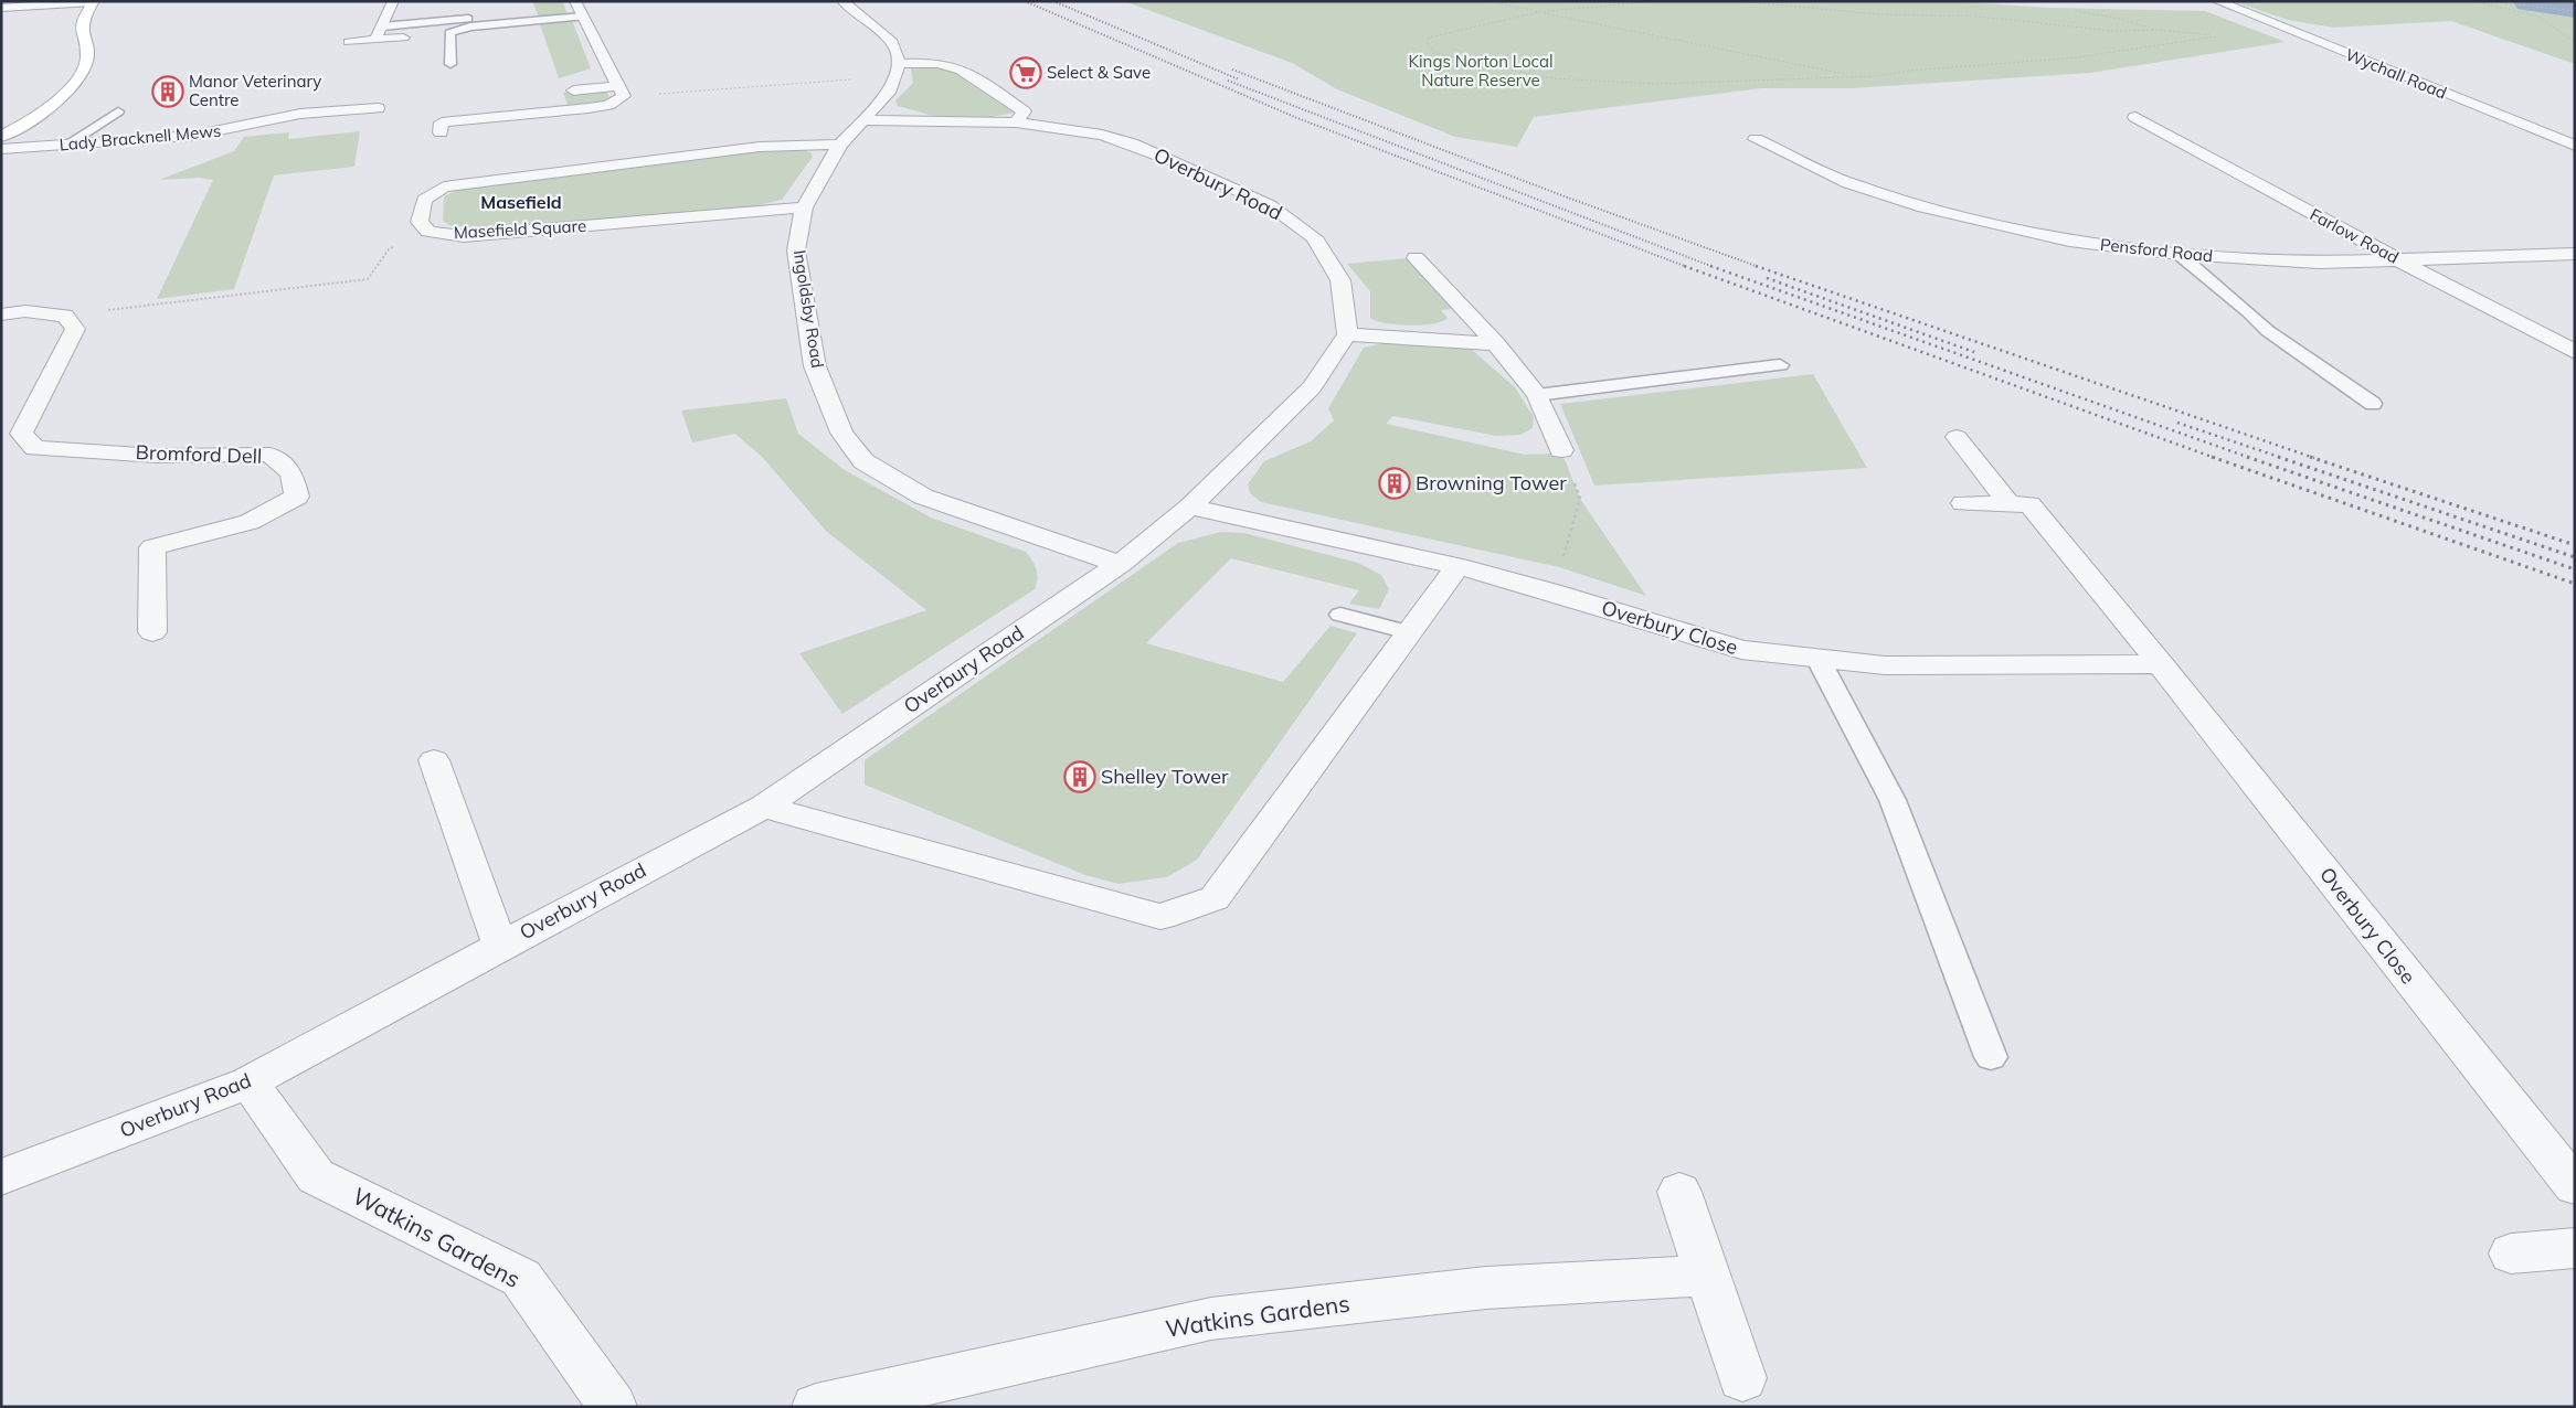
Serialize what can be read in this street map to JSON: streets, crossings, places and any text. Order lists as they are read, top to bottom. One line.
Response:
{"streets":{"street":["Wychall Road","Lady Bracknell Mews","Overbury Road","Masefield Square","Farlow Road","Pensford Road","Ingoldsby Road","Bromford Dell","Overbury Close","Watkins Gardens"]},"crossings":[["Overbury Road","Ingoldsby Road"],["Overbury Road","Overbury Close"],["Overbury Road","Watkins Gardens"],["Masefield Square","Ingoldsby Road"],["Farlow Road","Pensford Road"]],"districts":["Masefield"],"parks":["Kings Norton Local Nature Reserve"],"places":{"supermarket":["Select & Save"],"building":["Manor Veterinary Centre","Browning Tower","Shelley Tower"]}}
